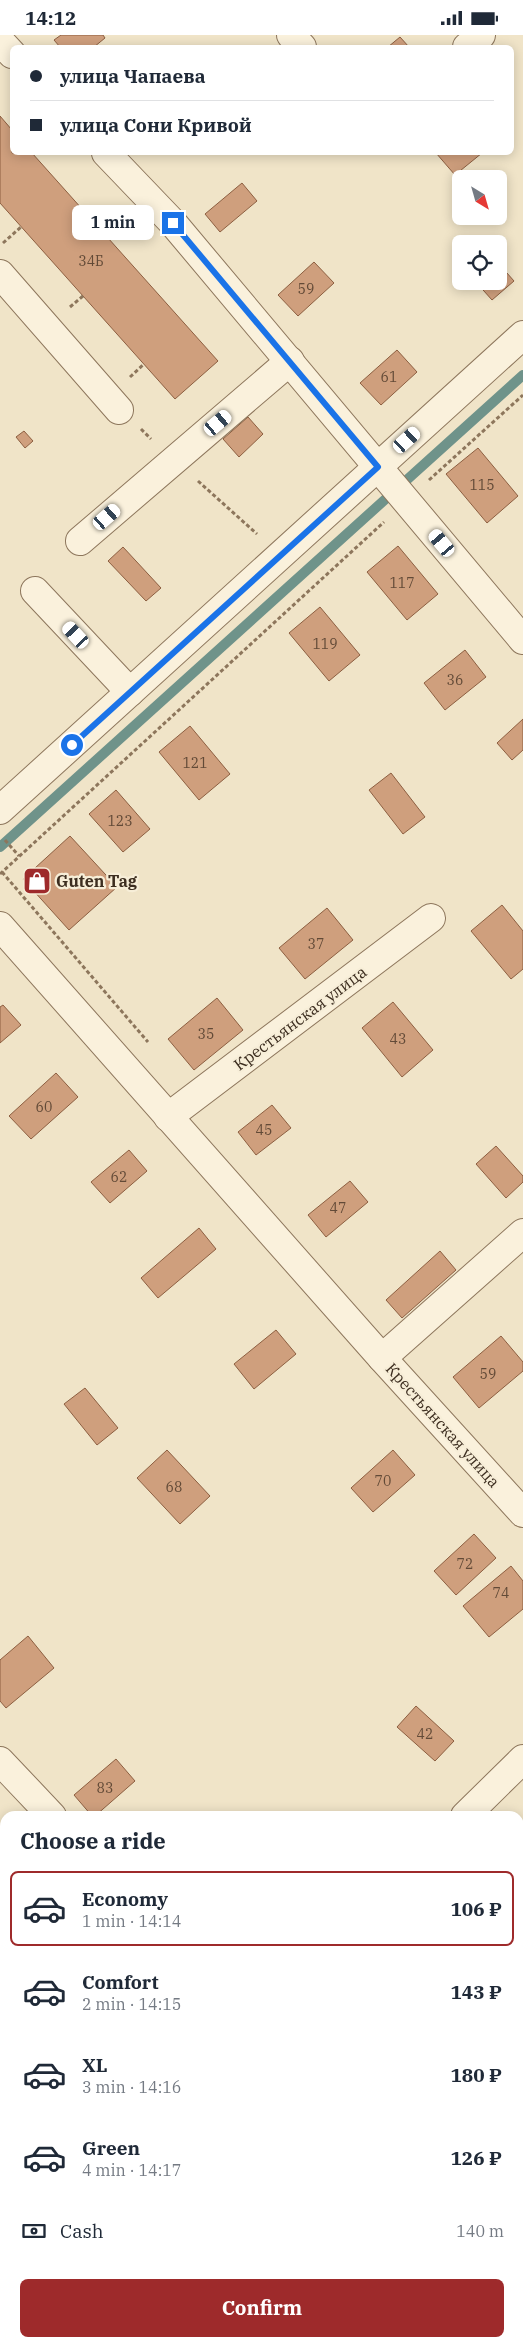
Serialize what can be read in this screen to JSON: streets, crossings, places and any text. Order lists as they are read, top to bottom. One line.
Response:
{"streets":{"street":["Крестьянская улица"]},"places":{"shop":["Guten Tag"]},"house_numbers":["34Б","59","61","115","117","119","36","121","123","37","35","43","60","45","62","47","59","70","68","72","74","42","83"],"north":"bottom right","page":{"status":"14:12","banner":["улица Чапаева","улица Сони Кривой"],"bubble":"1 min","heading":"Choose a ride","list":[{"name":"Economy","note":"1 min · 14:14","value":"106 ₽"},{"name":"Comfort","note":"2 min · 14:15","value":"143 ₽"},{"name":"XL","note":"3 min · 14:16","value":"180 ₽"},{"name":"Green","note":"4 min · 14:17","value":"126 ₽"}],"pay":["Cash","140 m"],"buttons":"Confirm"}}
